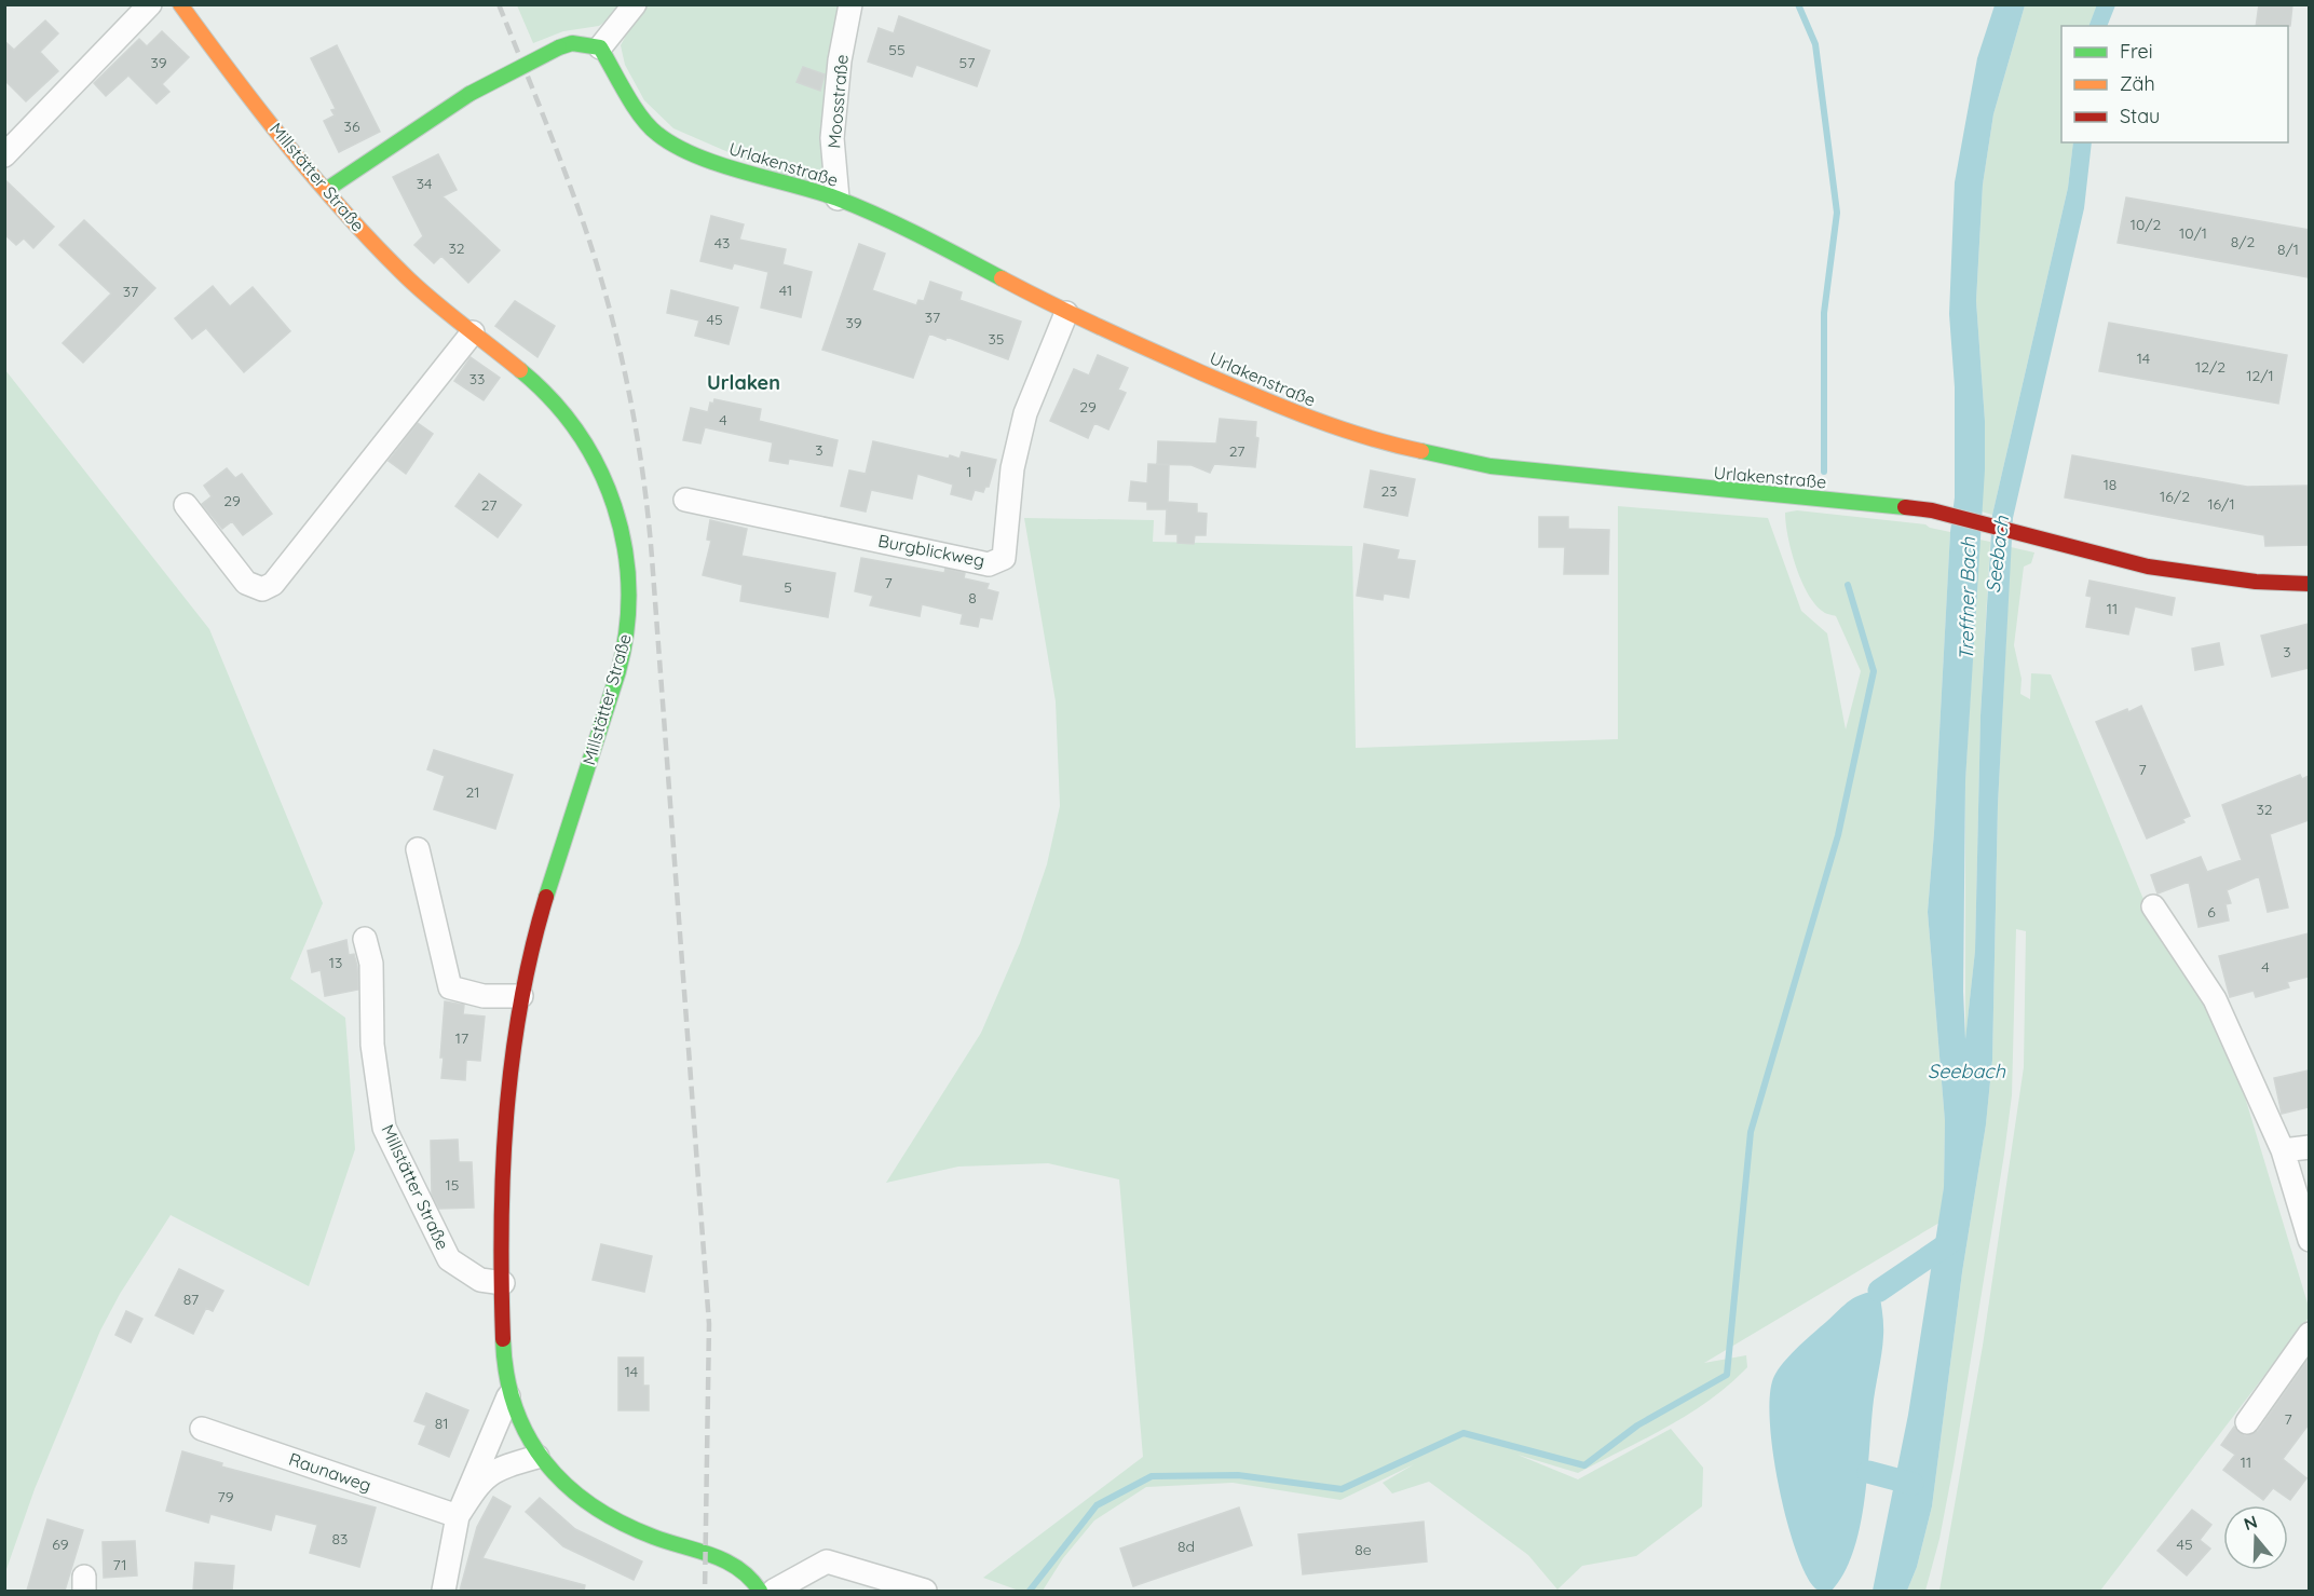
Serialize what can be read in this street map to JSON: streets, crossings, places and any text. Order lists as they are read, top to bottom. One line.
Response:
{"streets":{"street":["Moosstraße","Urlakenstraße","Millstätter Straße","Burgblickweg","Raunaweg"]},"crossings":[["Moosstraße","Urlakenstraße"],["Urlakenstraße","Burgblickweg"]],"districts":["Urlaken"],"water":["Seebach","Treffner Bach"],"house_numbers":["55","39","57","36","34","10/2","10/1","8/2","43","32","8/1","41","37","37","45","39","35","14","12/2","12/1","33","29","4","3","27","1","18","23","16/2","29","16/1","27","7","5","8","11","3","7","21","32","6","13","4","17","15","87","14","7","81","11","79","83","69","45","8d","8e","71"],"legend":["Frei","Zäh","Stau"],"north":"top"}
